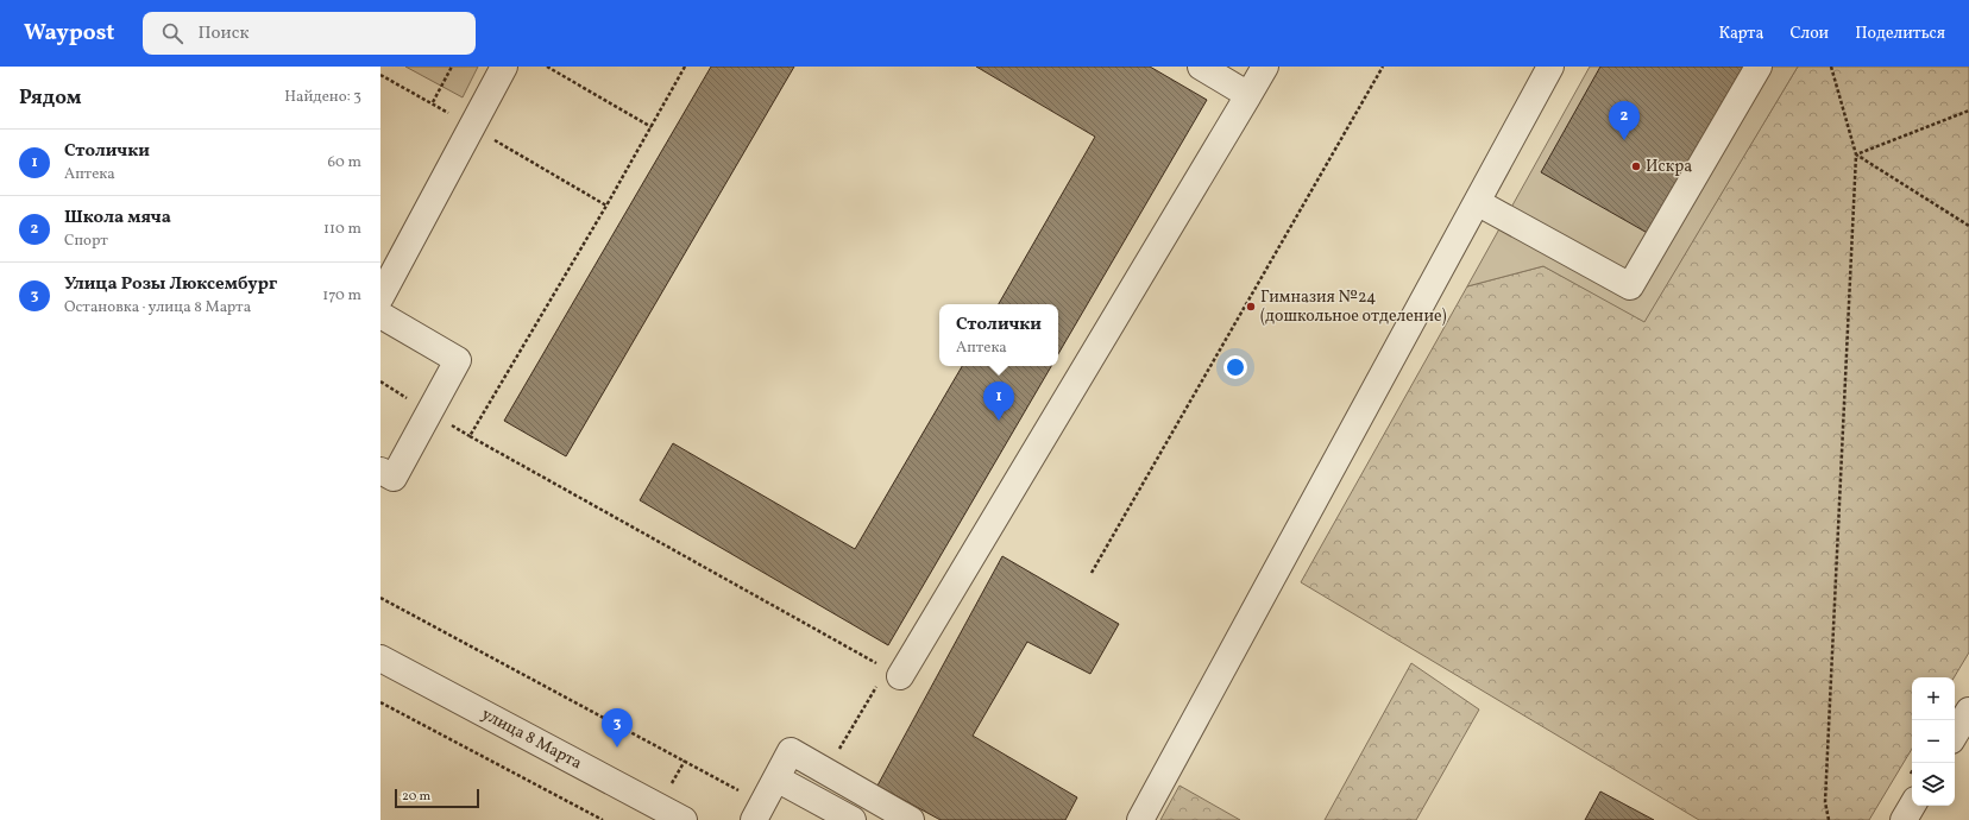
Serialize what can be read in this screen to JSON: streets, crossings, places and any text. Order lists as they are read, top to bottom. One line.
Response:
{"streets":{"street":["улица 8 Марта"]},"places":["Искра","Гимназия №24 (дошкольное отделение)"],"scale_bar":"20 m","page":{"header":"Waypost","search":"Поиск","nav":["Карта","Слои","Поделиться"],"heading":["Рядом","Найдено: 3"],"pins":["2","1","3"],"list":[{"mark":"1","name":"Столички","note":"Аптека","value":"60 m"},{"mark":"2","name":"Школа мяча","note":"Спорт","value":"110 m"},{"mark":"3","name":"Улица Розы Люксембург","note":"Остановка · улица 8 Марта","value":"170 m"}],"popup":["Столички","Аптека"],"map_buttons":["+","−"],"scale":"20 m"}}
